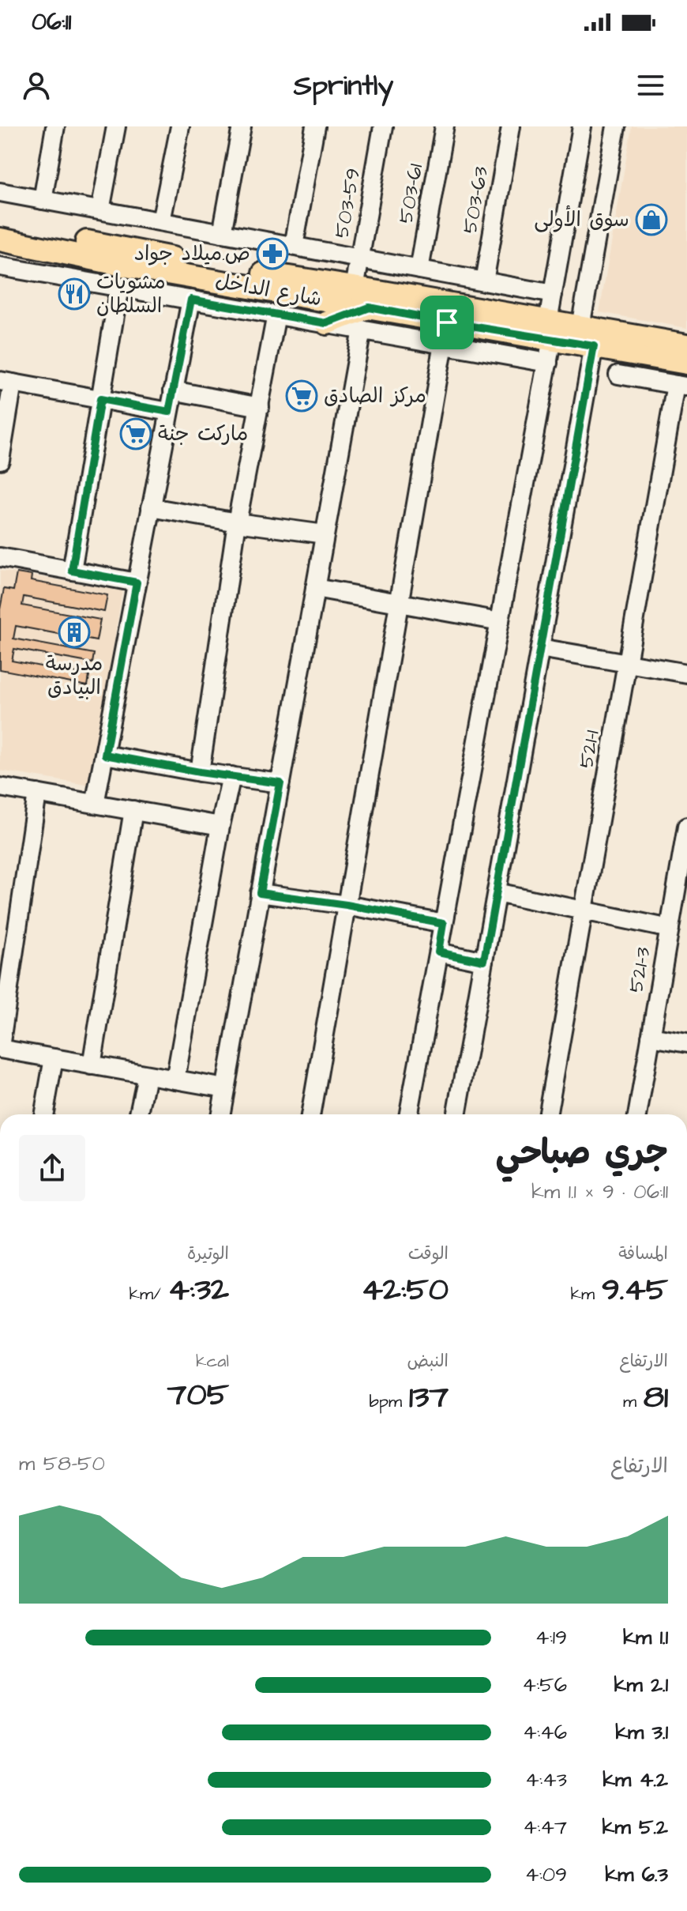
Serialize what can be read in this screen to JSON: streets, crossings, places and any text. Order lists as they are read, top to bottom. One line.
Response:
{"streets":{"main road":["شارع الداخل"],"street":["503-61","503-63","503-59","521-1","521-3"]},"crossings":[["503-59","شارع الداخل"]],"places":{"shop":["سوق الأولى"],"pharmacy":["ص.ميلاد جواد"],"restaurant":["مشويات السلطان"],"supermarket":["مركز الصادق","ماركت جنة"],"building":["مدرسة البيادق"]},"page":{"status":"06:11","header":"Sprintly","heading":["جري صباحي","06:11 · 9 × 1.1 km"],"stats":[["المسافة","9.45 km"],["الوقت","42:50"],["الوتيرة","4:32 /km"],["الارتفاع","81 m"],["النبض","137 bpm"],["kcal","705"]],"chart":["الارتفاع","50–58 m"],"list":[{"name":"1.1 km","note":"4:19"},{"name":"2.1 km","note":"4:56"},{"name":"3.1 km","note":"4:46"},{"name":"4.2 km","note":"4:43"},{"name":"5.2 km","note":"4:47"},{"name":"6.3 km","note":"4:09"}]}}
